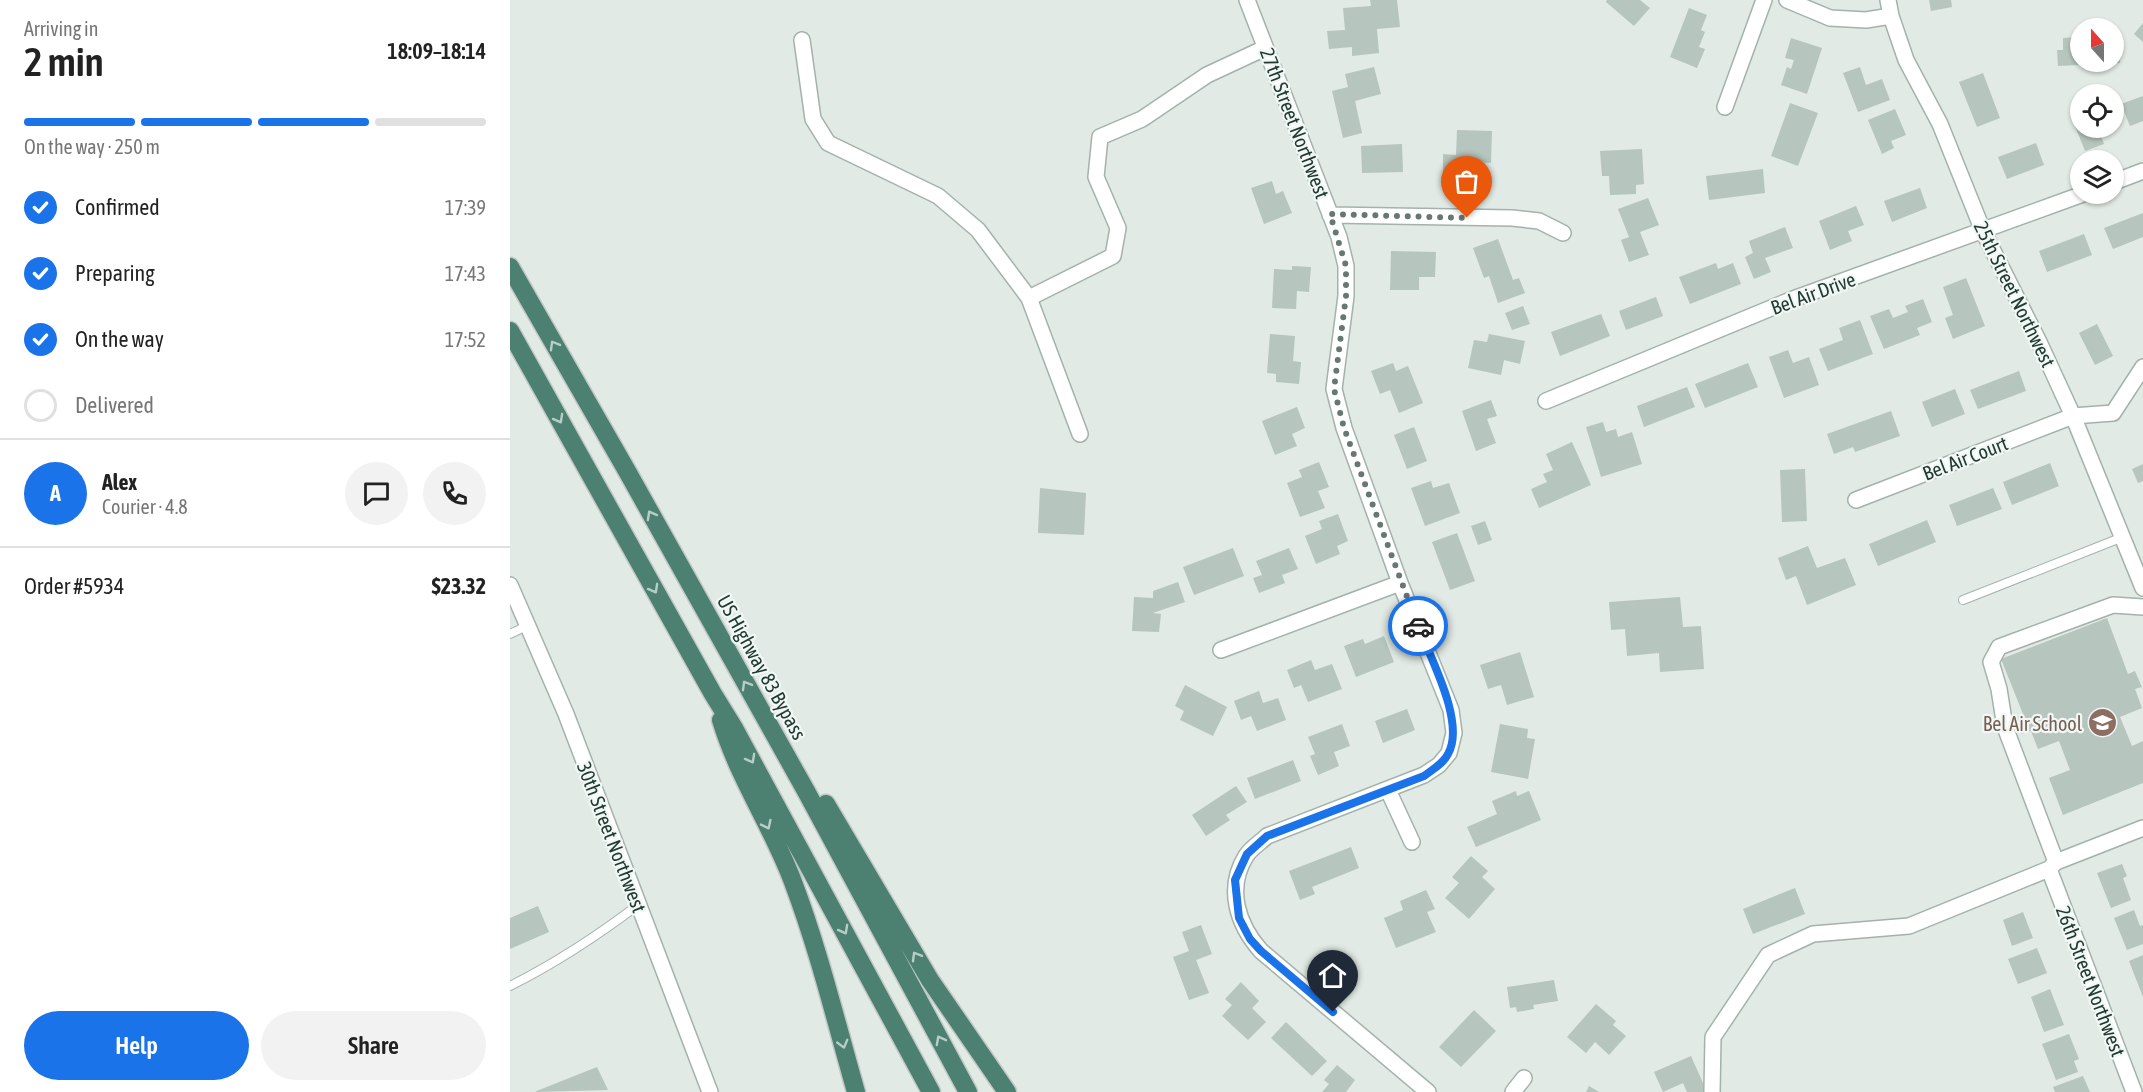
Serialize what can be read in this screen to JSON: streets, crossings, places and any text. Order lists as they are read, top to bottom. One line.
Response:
{"streets":{"highway":["US Highway 83 Bypass"],"street":["27th Street Northwest","Bel Air Drive","25th Street Northwest","Bel Air Court","30th Street Northwest","26th Street Northwest"]},"crossings":[["Bel Air Drive","25th Street Northwest"],["25th Street Northwest","Bel Air Court"]],"places":{"school or university":["Bel Air School"]},"north":"top","page":{"heading":["2 min","Arriving in","18:09–18:14"],"panel":["Alex","Courier · 4.8","Order #5934","$23.32"],"bar":"On the way · 250 m","list":[["Confirmed","17:39"],["Preparing","17:43"],["On the way","17:52"],"Delivered"],"round":"A","buttons":["Help","Share"]}}
